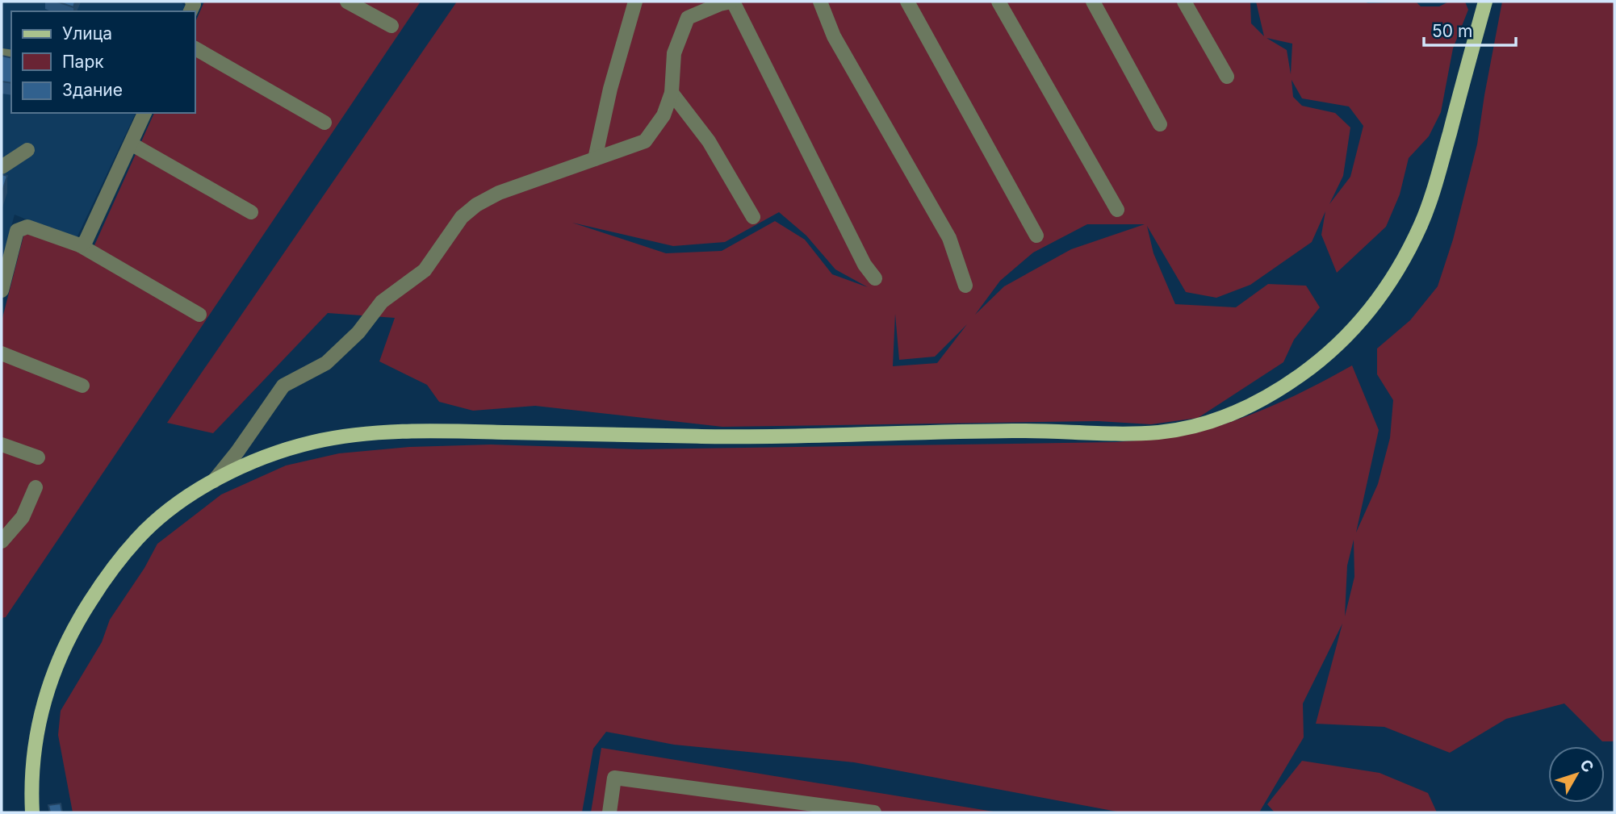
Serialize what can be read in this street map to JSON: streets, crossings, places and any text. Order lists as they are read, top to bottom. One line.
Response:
{"legend":["Улица","Парк","Здание"],"scale_bar":"50 m","north":"top right"}
